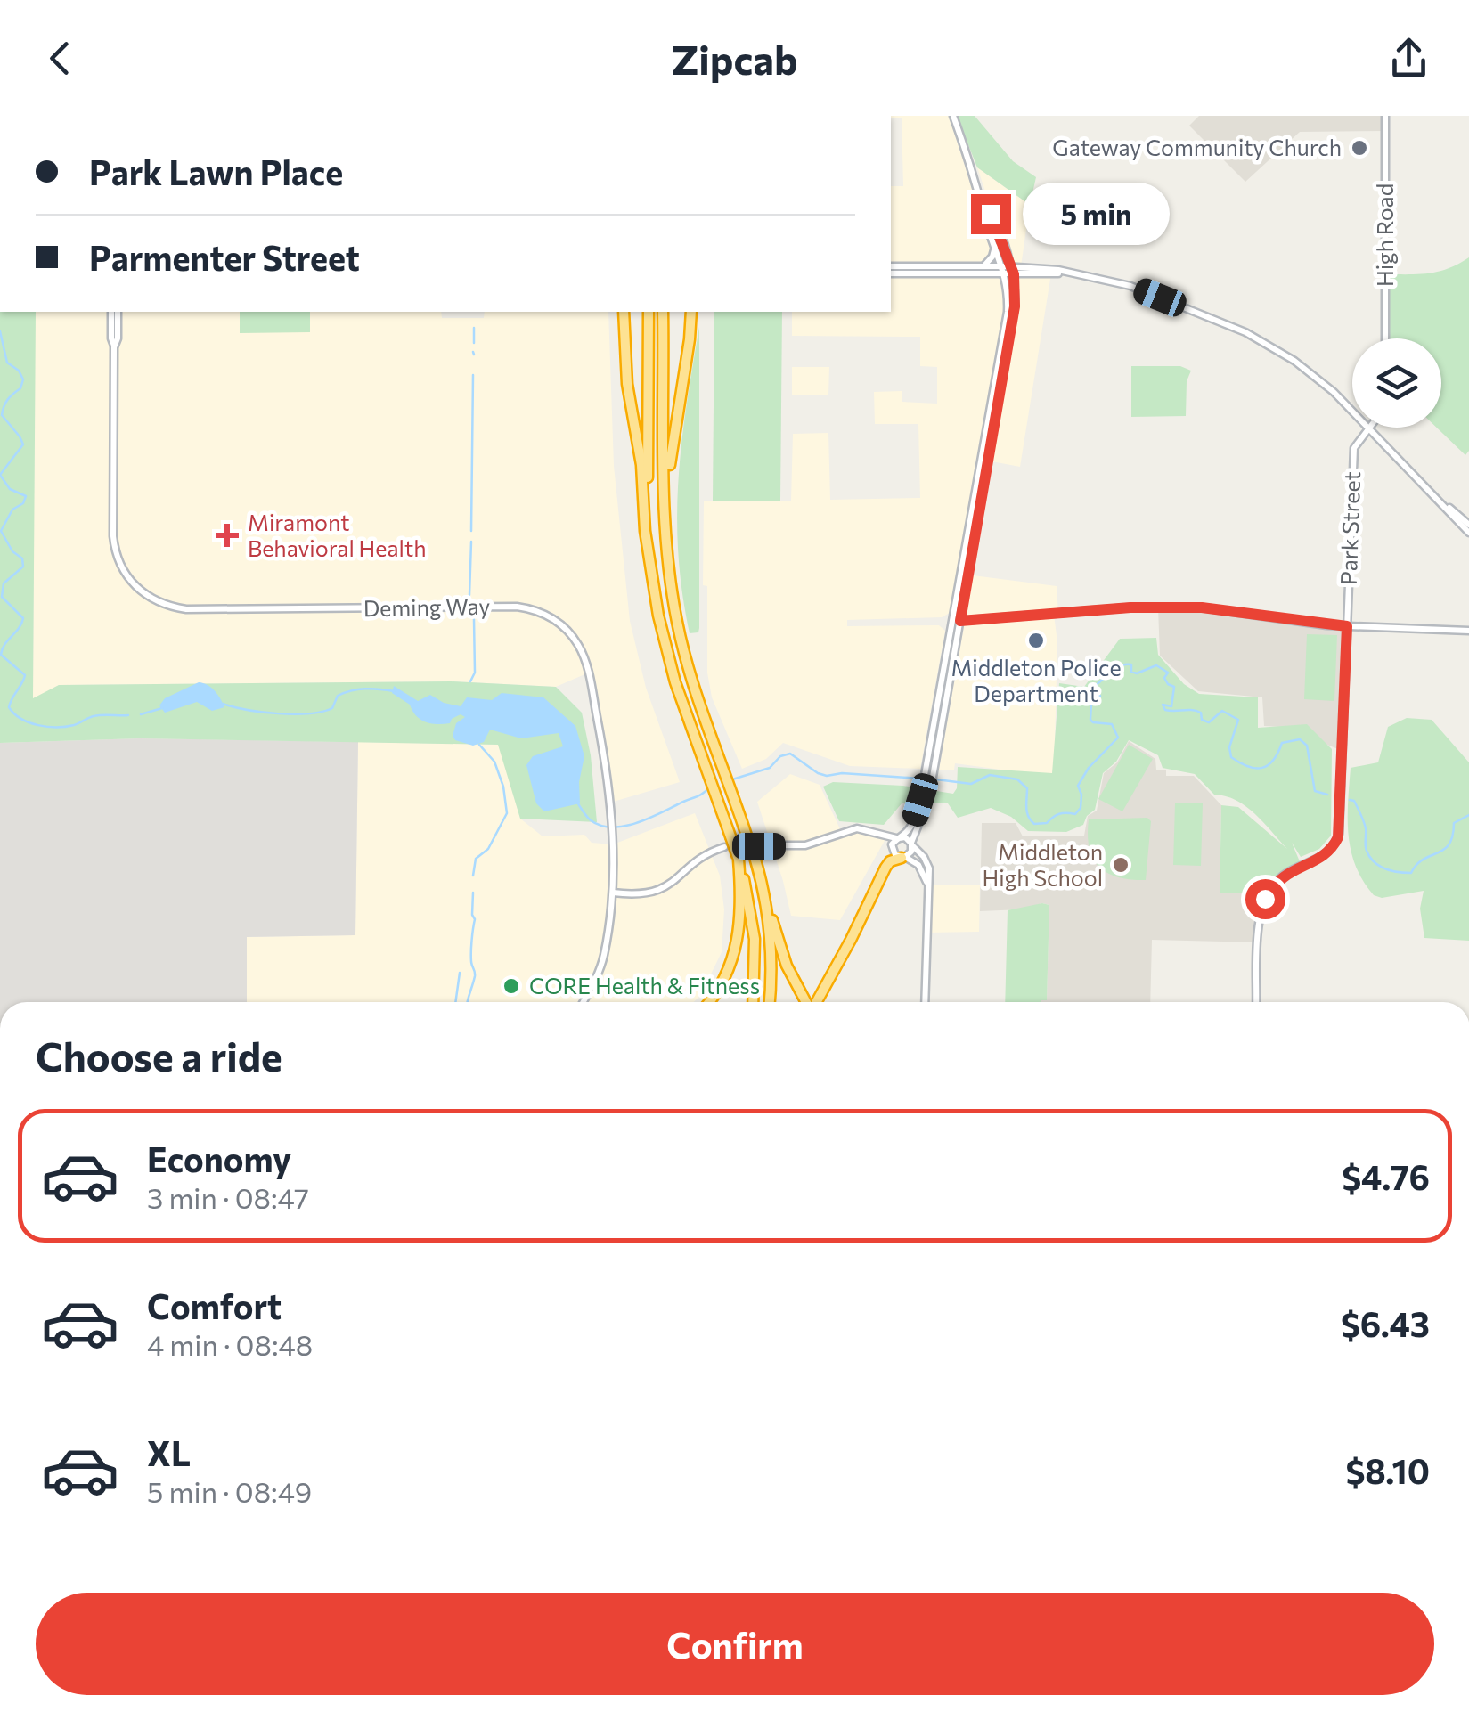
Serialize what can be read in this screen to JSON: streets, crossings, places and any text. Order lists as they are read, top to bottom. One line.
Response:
{"streets":{"street":["High Road","Park Street","Deming Way"]},"places":{"other":["Gateway Community Church","Middleton Police Department","Middleton High School","CORE Health & Fitness"],"health":["Miramont Behavioral Health"]},"page":{"header":"Zipcab","banner":["Park Lawn Place","Parmenter Street"],"bubble":"5 min","heading":"Choose a ride","list":[{"name":"Economy","note":"3 min · 08:47","value":"$4.76"},{"name":"Comfort","note":"4 min · 08:48","value":"$6.43"},{"name":"XL","note":"5 min · 08:49","value":"$8.10"}],"buttons":"Confirm"}}
